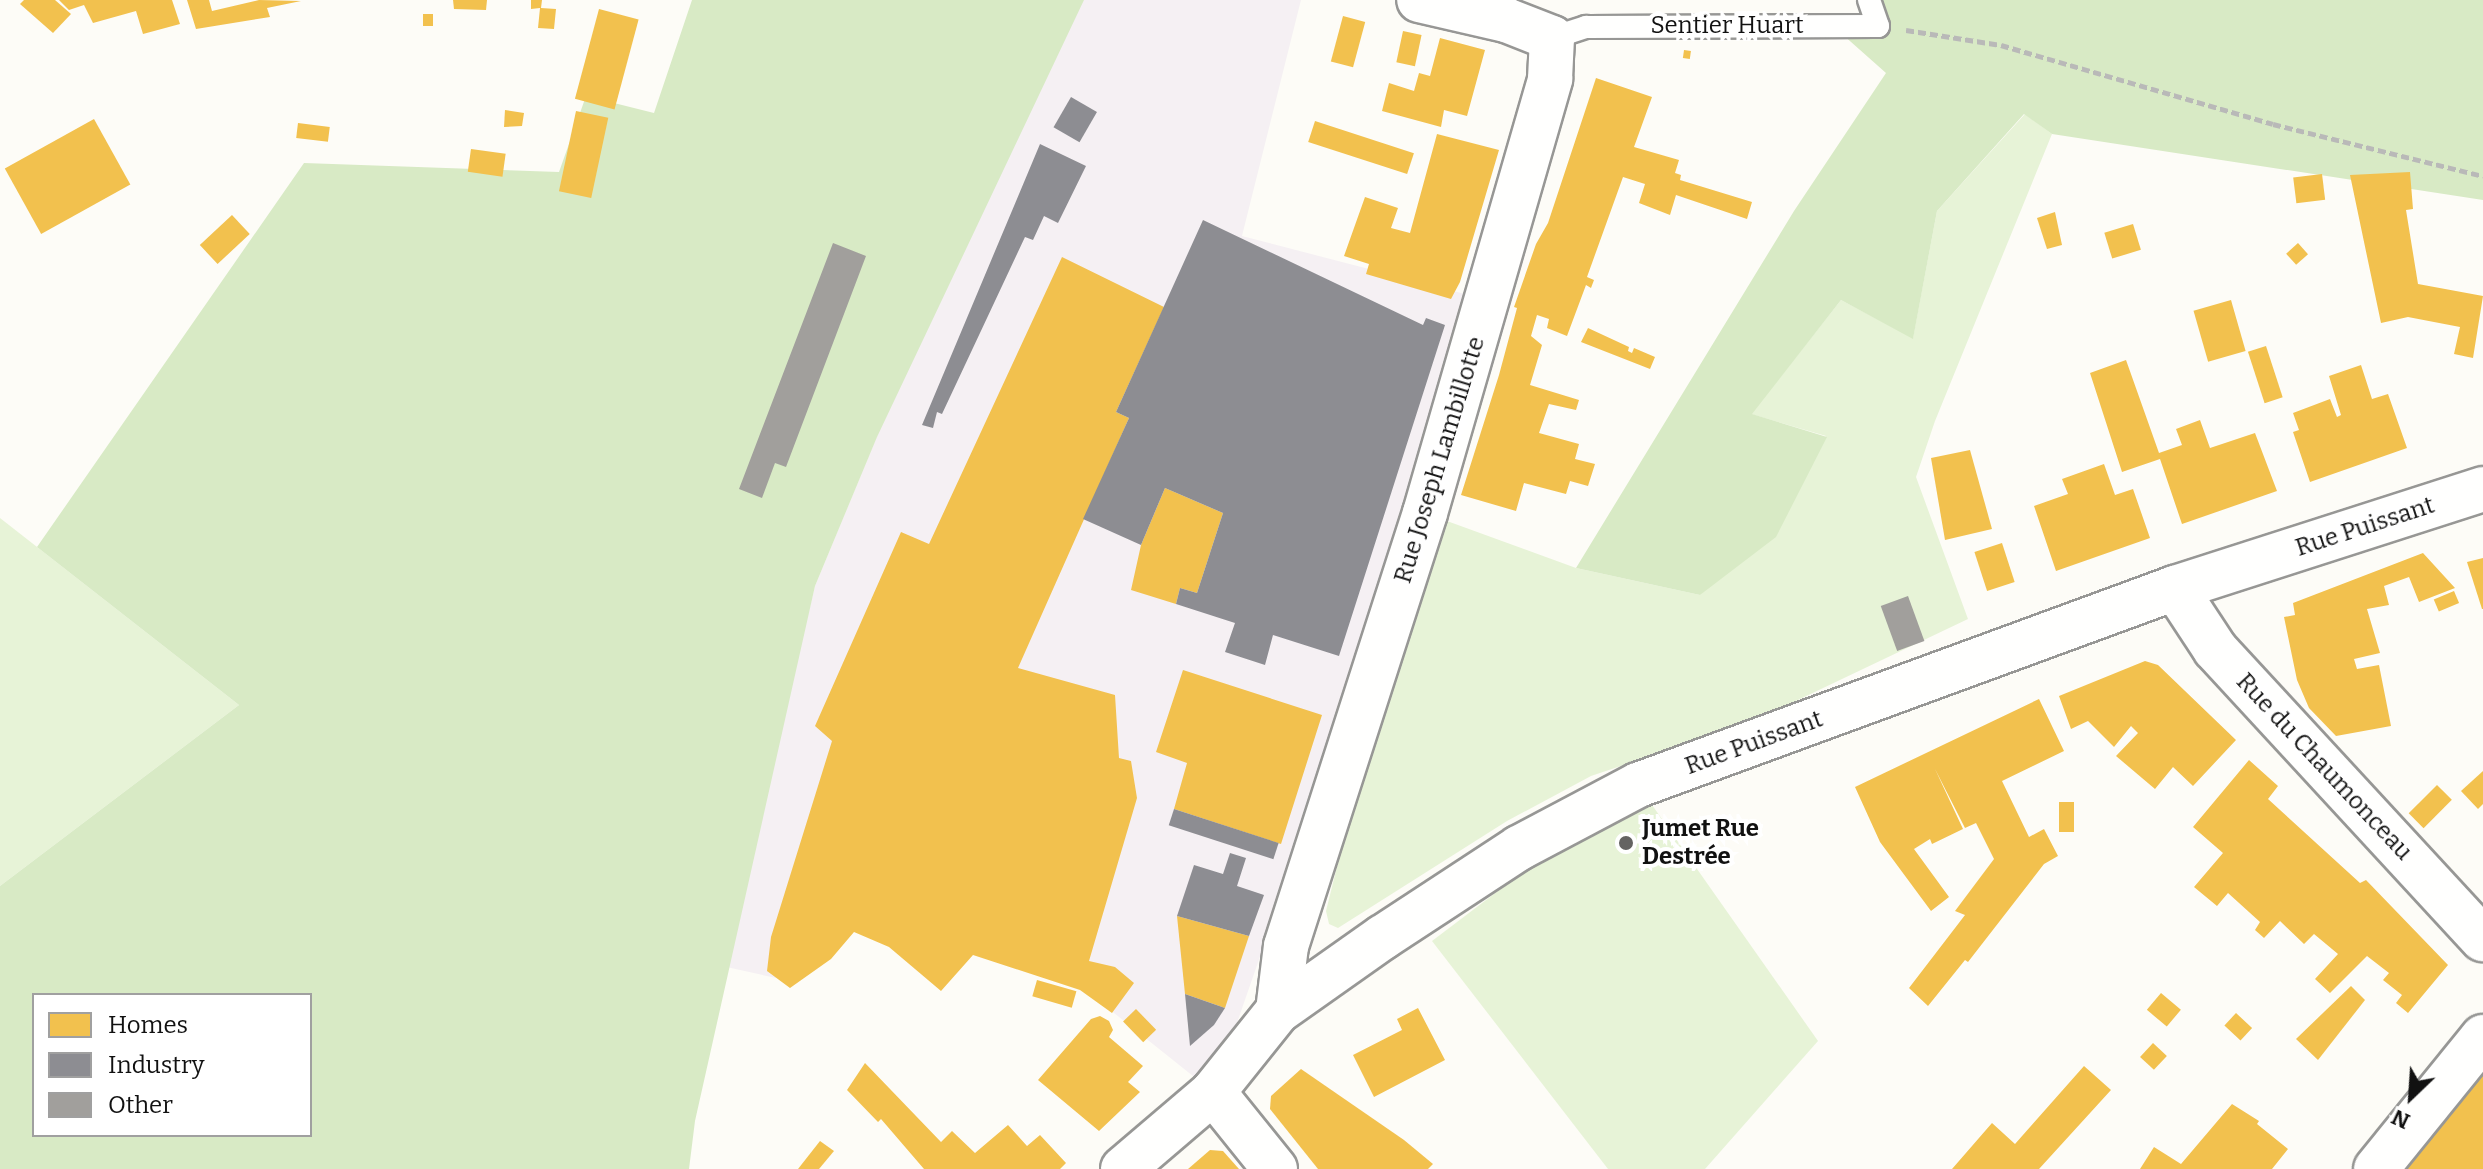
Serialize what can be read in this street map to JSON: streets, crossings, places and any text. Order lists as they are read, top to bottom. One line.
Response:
{"streets":{"street":["Rue Joseph Lambillotte","Rue Puissant","Rue du Chaumonceau"],"lane":["Sentier Huart"]},"crossings":[["Sentier Huart","Rue Joseph Lambillotte"],["Rue Joseph Lambillotte","Rue Puissant"],["Rue Puissant","Rue du Chaumonceau"]],"places":["Jumet Rue Destrée"],"legend":["Homes","Industry","Other"],"north":"bottom left"}
